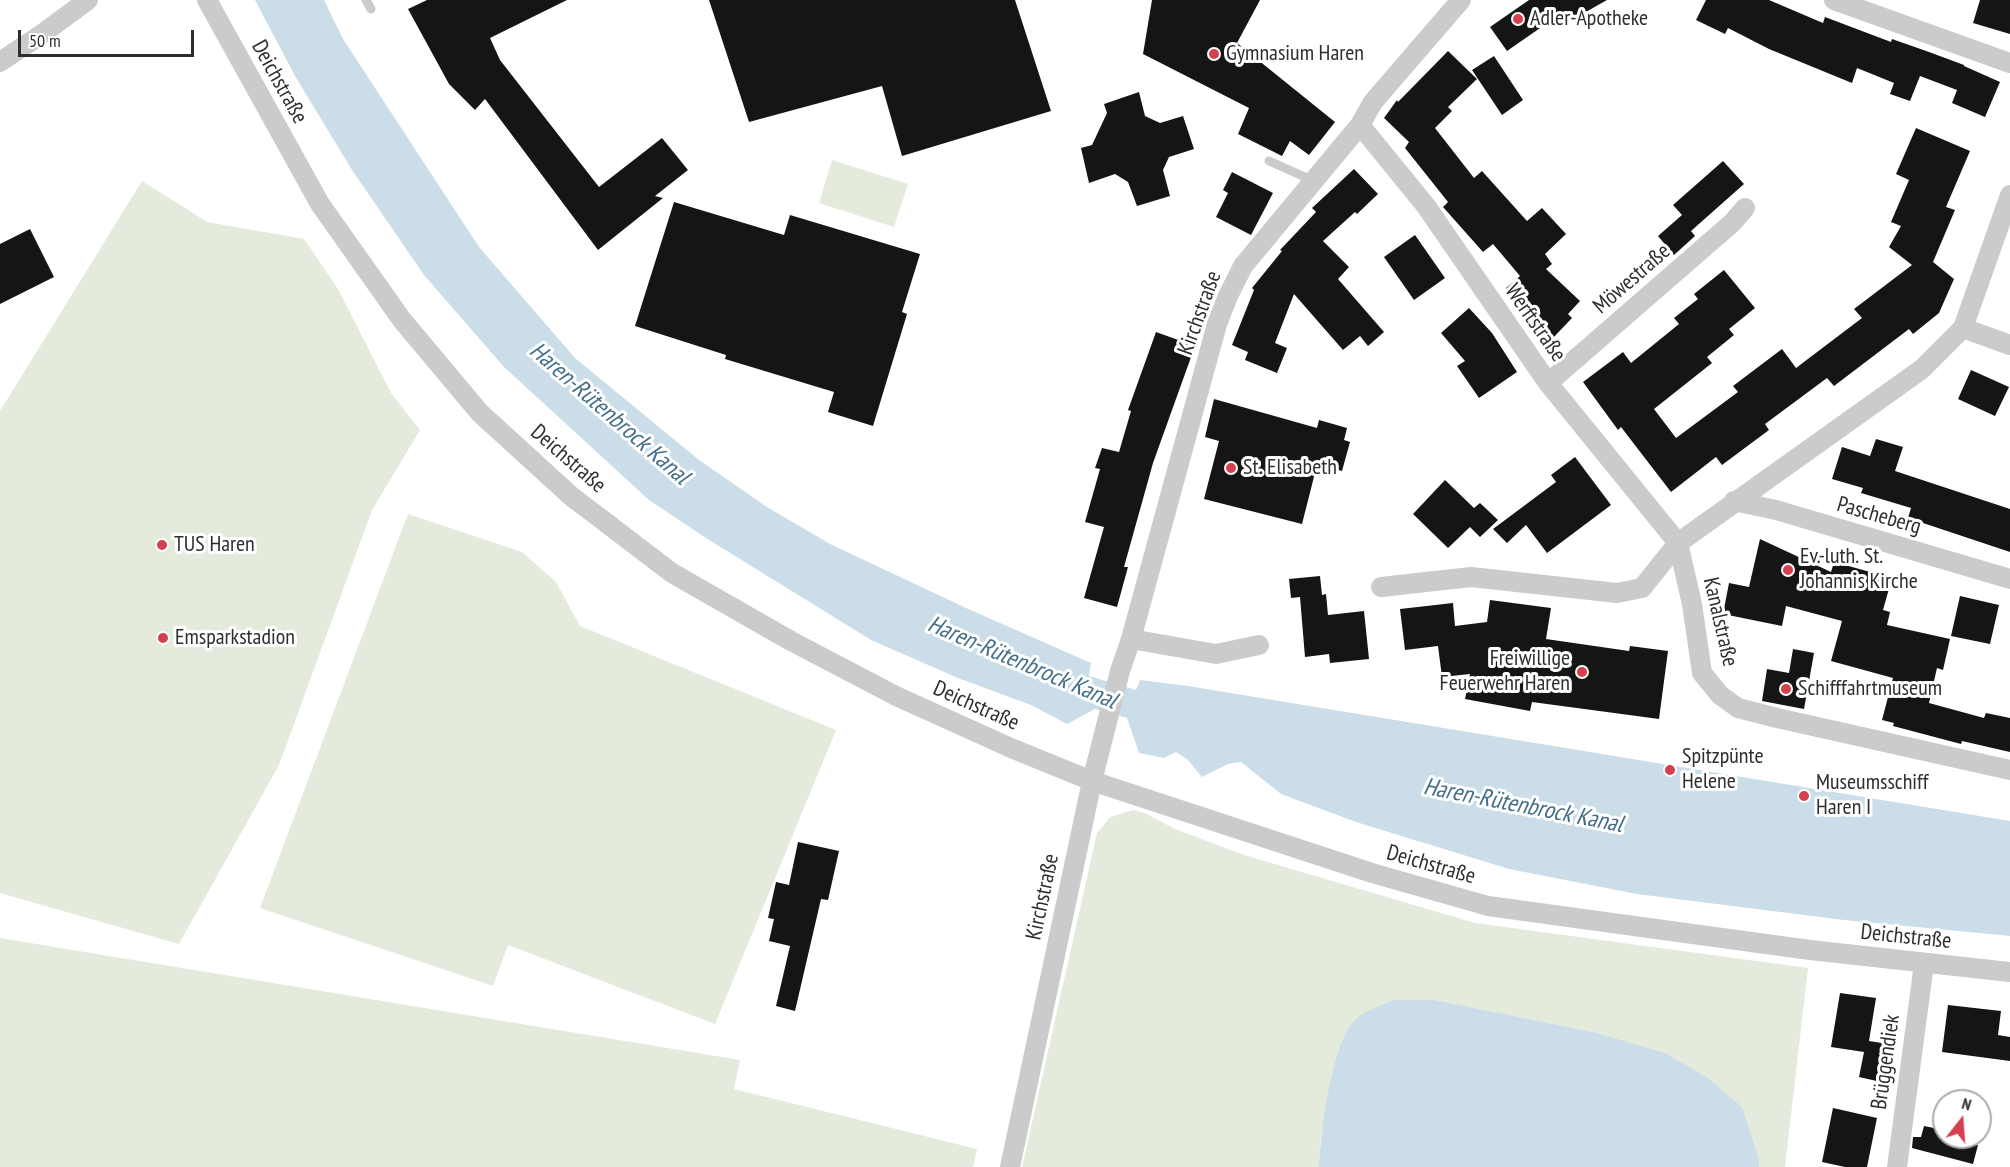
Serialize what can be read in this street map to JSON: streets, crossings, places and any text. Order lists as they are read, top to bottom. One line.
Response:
{"streets":{"street":["Deichstraße","Möwestraße","Kirchstraße","Werftstraße","Pascheberg","Kanalstraße","Brüggendiek"]},"crossings":[["Deichstraße","Kirchstraße"],["Deichstraße","Brüggendiek"],["Möwestraße","Werftstraße"],["Kirchstraße","Werftstraße"],["Werftstraße","Kanalstraße"]],"water":["Haren-Rütenbrock Kanal"],"places":["Adler-Apotheke","Gymnasium Haren","St. Elisabeth","TUS Haren","Ev.-luth. St. Johannis Kirche","Emsparkstadion","Freiwillige Feuerwehr Haren","Schifffahrtmuseum","Spitzpünte Helene","Museumsschiff Haren I"],"scale_bar":"50 m","north":"top"}
